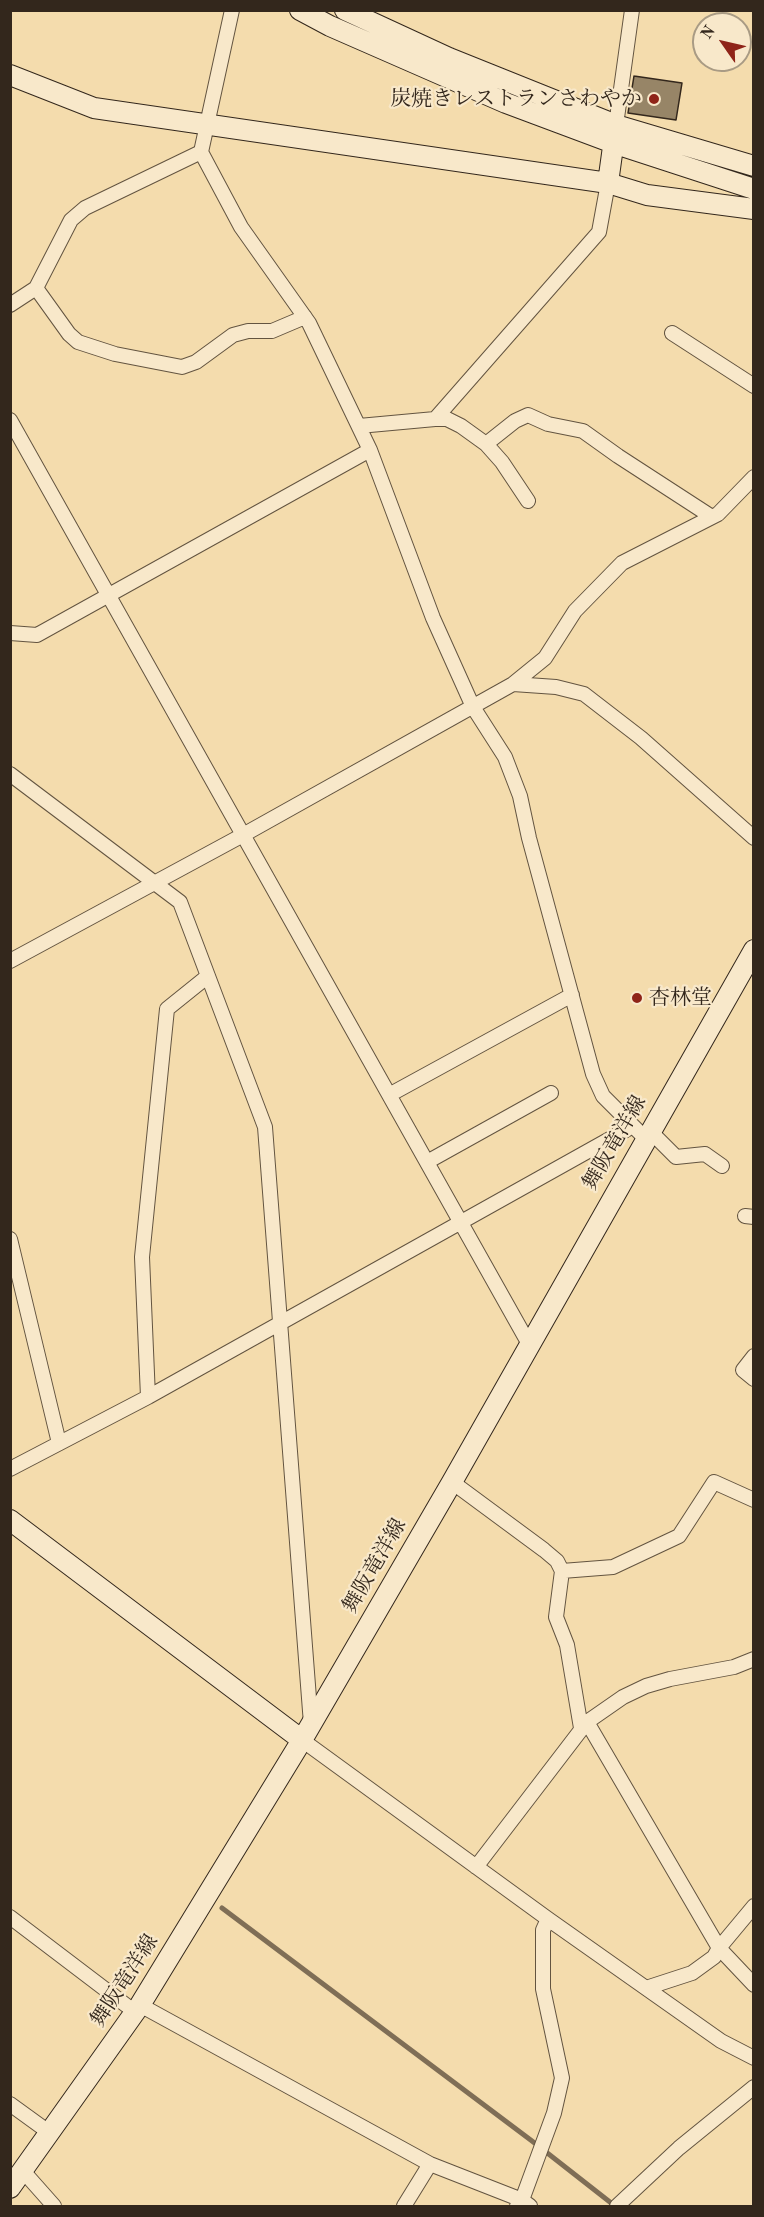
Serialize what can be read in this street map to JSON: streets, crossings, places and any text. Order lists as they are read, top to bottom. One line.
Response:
{"streets":{"street":["舞阪竜洋線"]},"places":["炭焼きレストランさわやか","杏林堂"],"north":"top left"}
